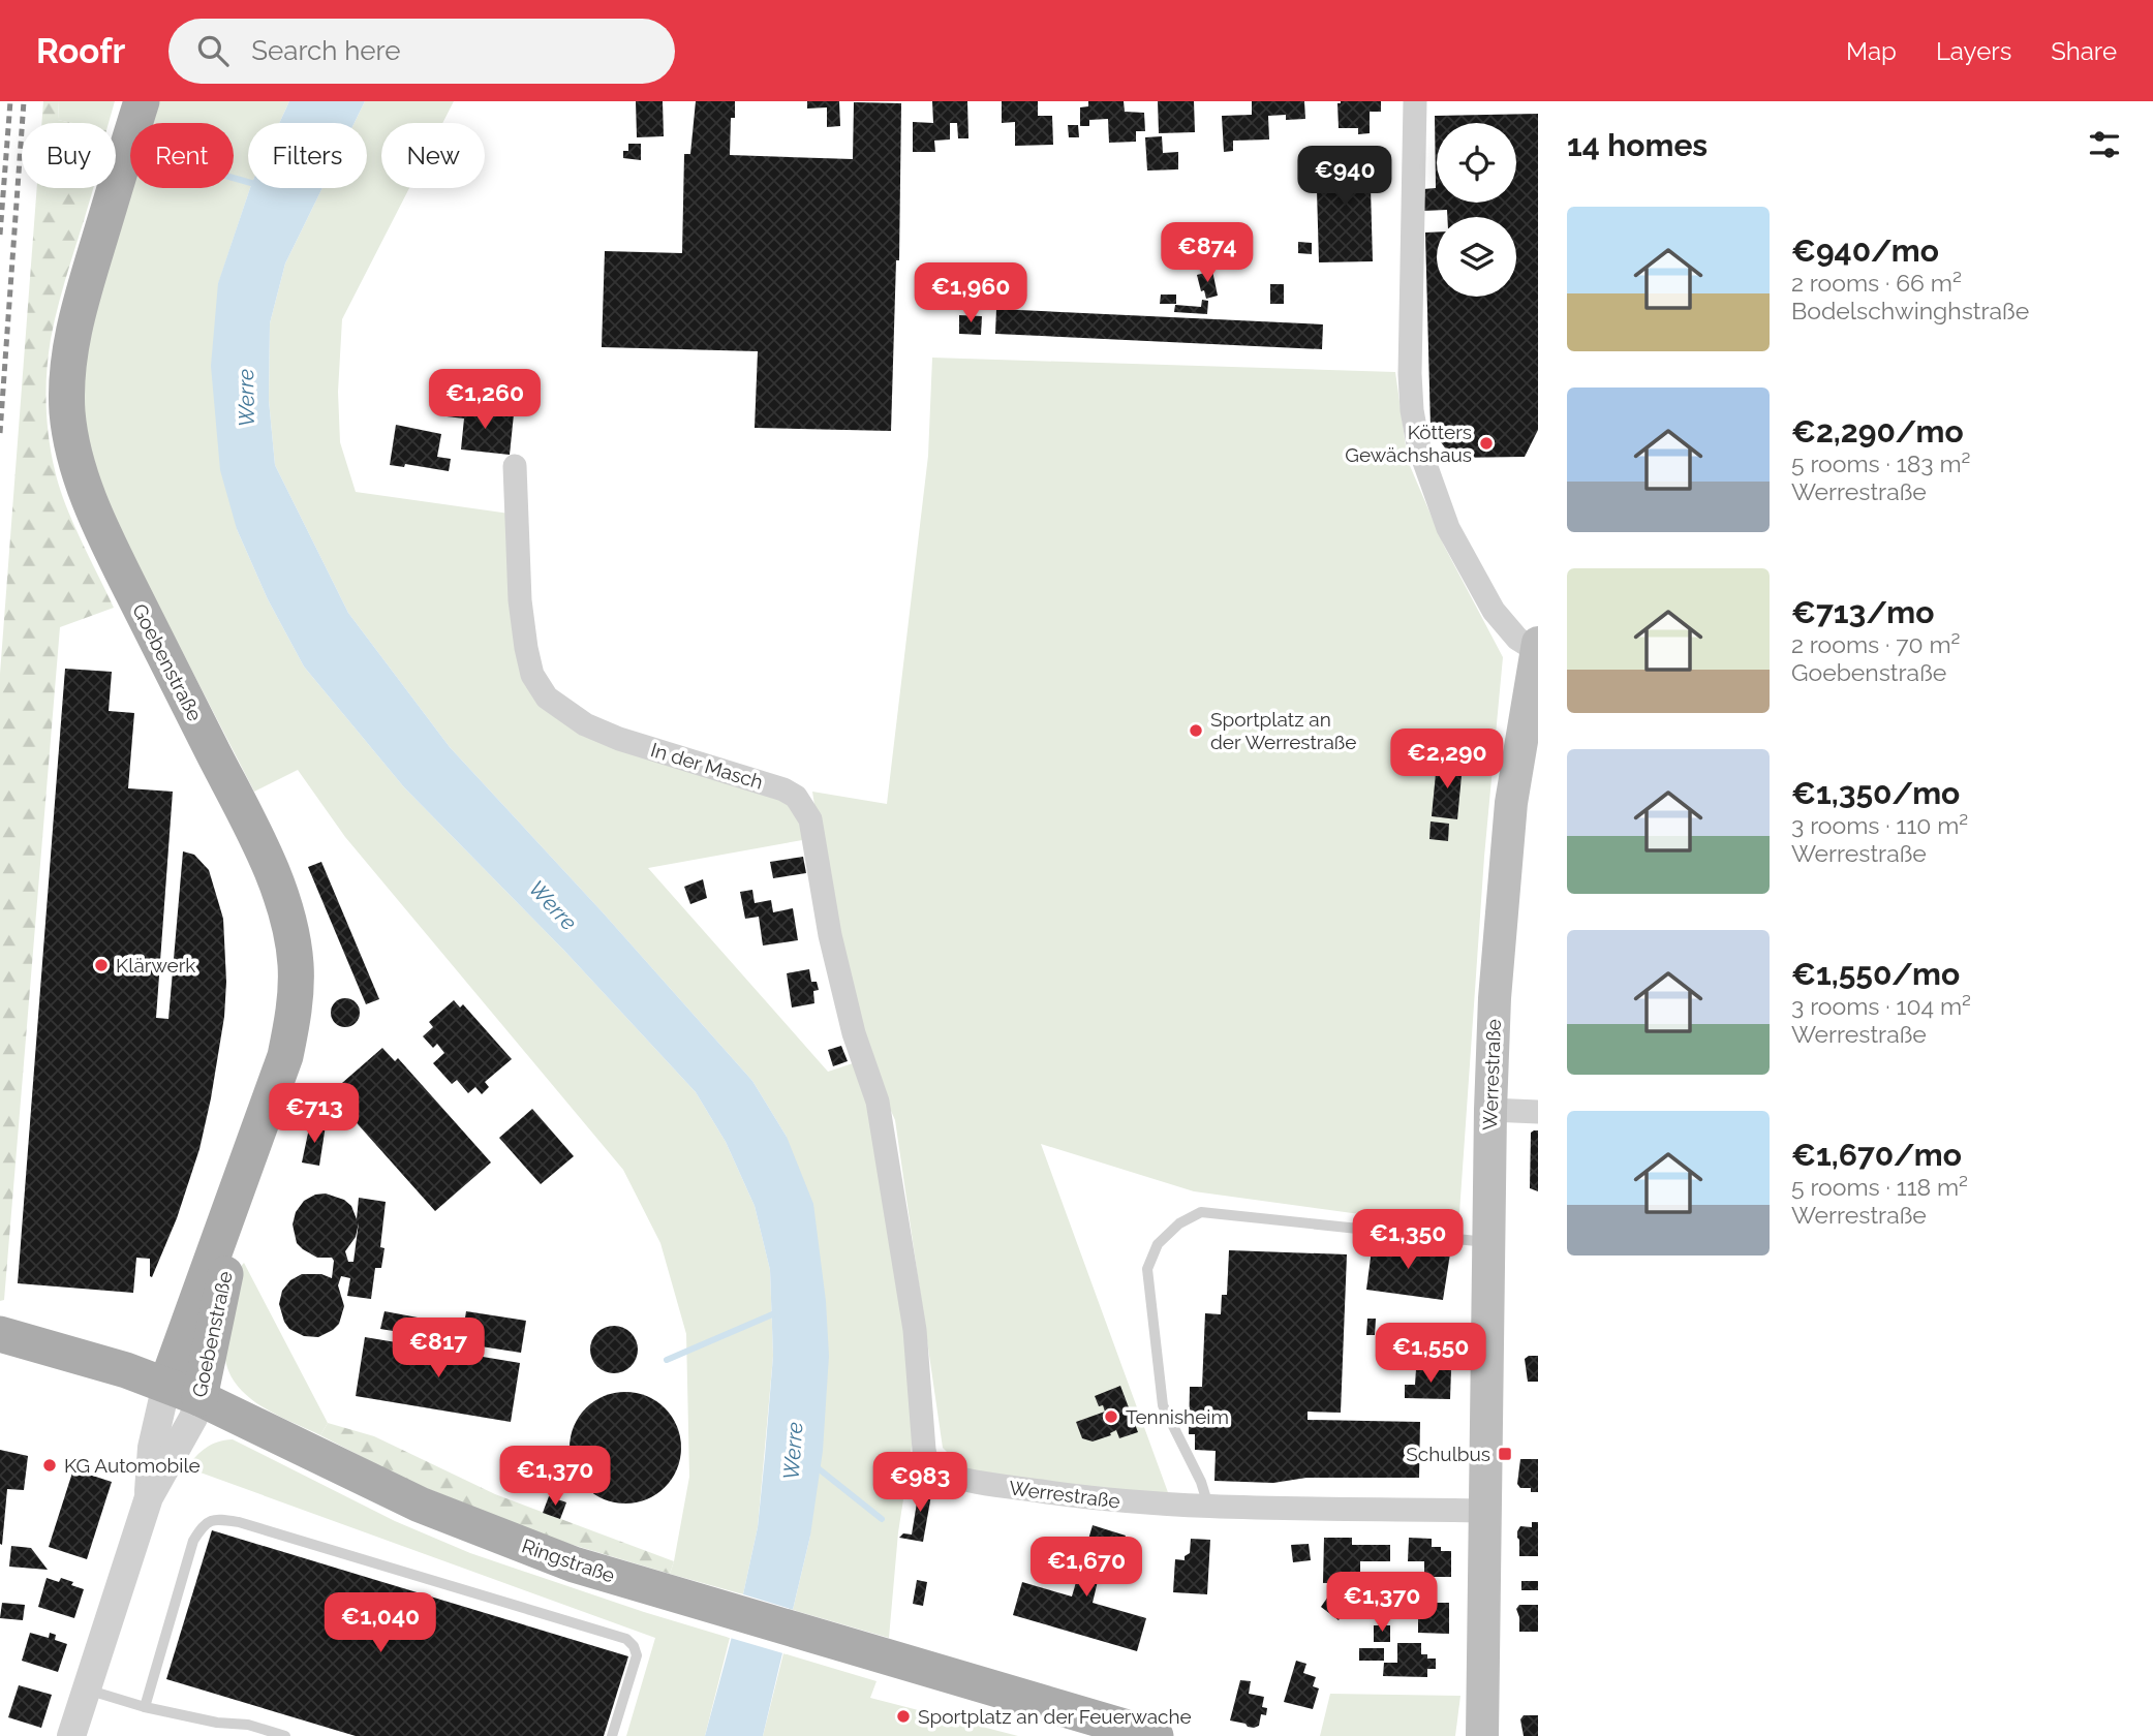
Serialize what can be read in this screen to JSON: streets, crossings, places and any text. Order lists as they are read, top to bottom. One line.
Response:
{"streets":{"main road":["Goebenstraße","Werrestraße","Ringstraße"],"street":["In der Masch"]},"crossings":[["Goebenstraße","Ringstraße"],["In der Masch","Werrestraße"]],"water":["Werre"],"places":{"other":["Kötters Gewächshaus","Sportplatz an der Werrestraße","Klärwerk","Tennisheim","KG Automobile","Sportplatz an der Feuerwache"],"transit":["Schulbus"]},"page":{"header":"Roofr","search":"Search here","nav":["Map","Layers","Share"],"heading":"14 homes","chip":["Buy","Rent","Filters","New"],"price":["€940","€874","€1,960","€1,260","€2,290","€713","€1,350","€817","€1,550","€1,370","€983","€1,670","€1,370","€1,040"],"list":[{"name":"€940/mo","note":"2 rooms · 66 m² · Bodelschwinghstraße"},{"name":"€2,290/mo","note":"5 rooms · 183 m² · Werrestraße"},{"name":"€713/mo","note":"2 rooms · 70 m² · Goebenstraße"},{"name":"€1,350/mo","note":"3 rooms · 110 m² · Werrestraße"},{"name":"€1,550/mo","note":"3 rooms · 104 m² · Werrestraße"},{"name":"€1,670/mo","note":"5 rooms · 118 m² · Werrestraße"}]}}
